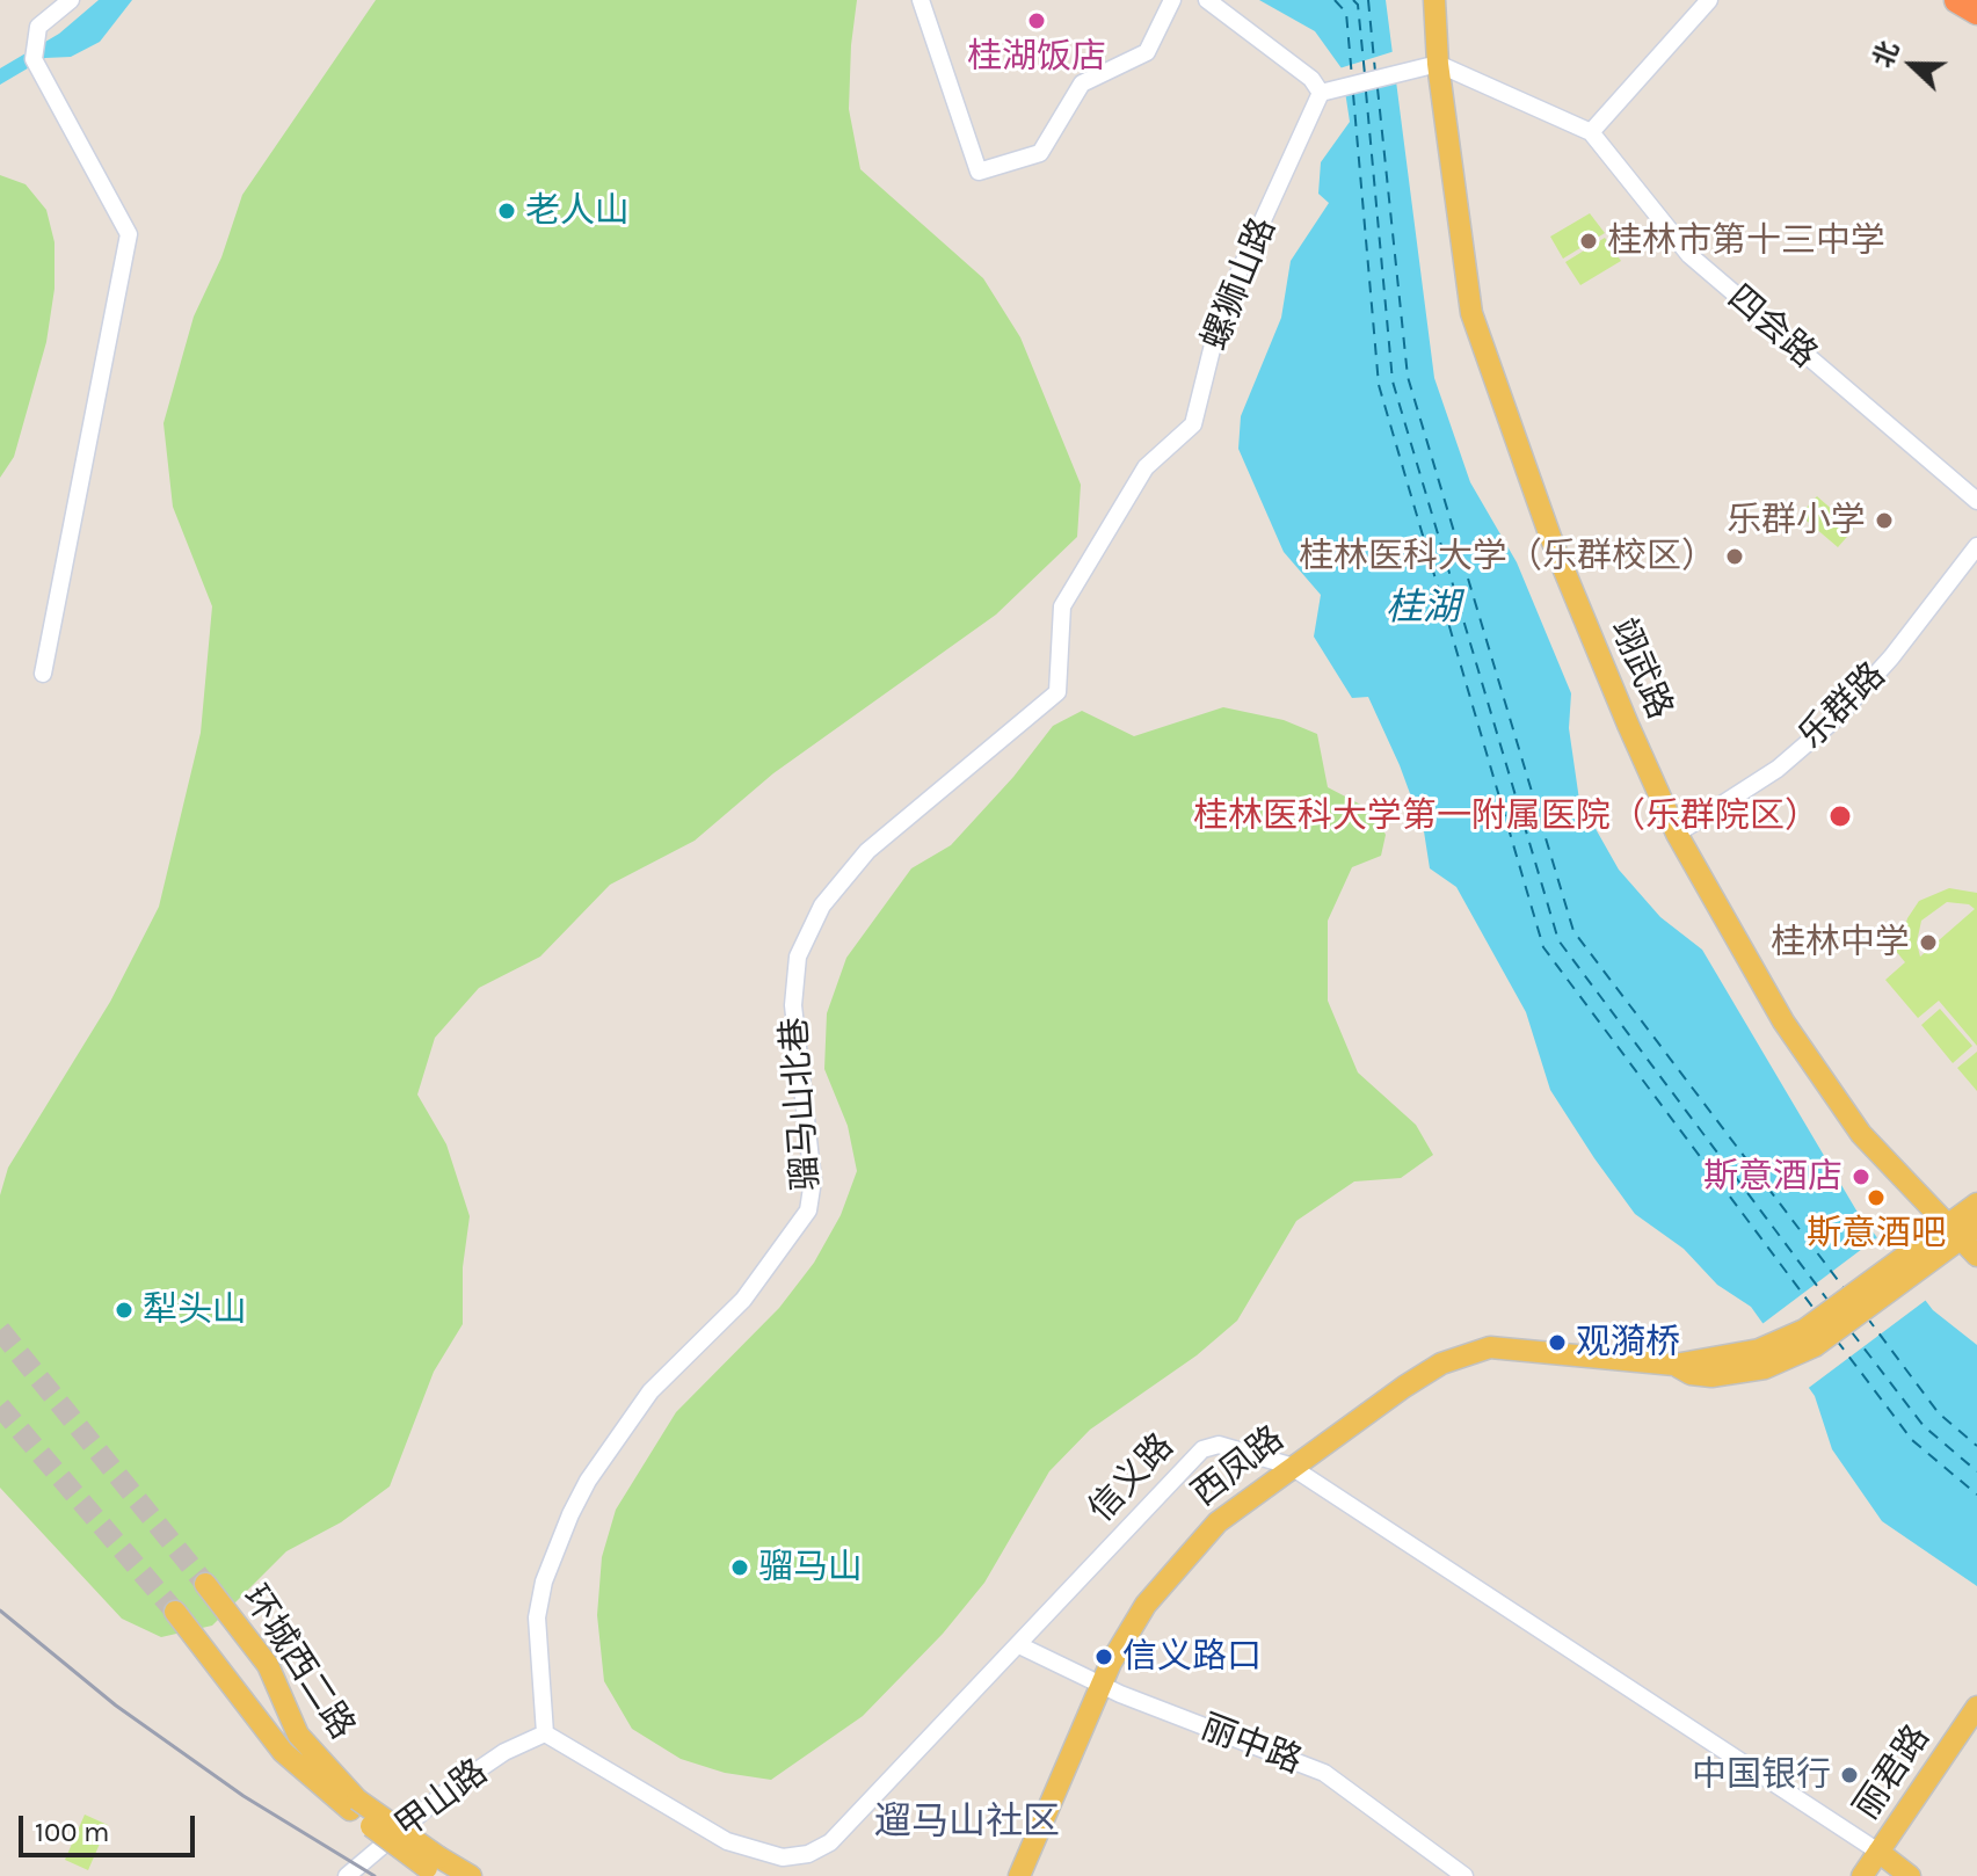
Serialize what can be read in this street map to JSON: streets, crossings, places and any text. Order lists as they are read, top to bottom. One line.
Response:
{"streets":{"main road":["翊武路","西凤路","信义路","环城西二路","丽君路"],"street":["螺狮山路","四会路","乐群路","骝马山北巷","丽中路","甲山路"]},"crossings":[["螺狮山路","骝马山北巷"],["四会路","翊武路"],["翊武路","乐群路"],["翊武路","西凤路"],["骝马山北巷","信义路"],["骝马山北巷","甲山路"],["西凤路","信义路"],["西凤路","丽中路"],["信义路","丽中路"],["信义路","丽君路"],["信义路","甲山路"]],"districts":["遛马山社区"],"water":["桂湖"],"places":["桂湖饭店","老人山","桂林市第十三中学","乐群小学","桂林医科大学（乐群校区）","桂林医科大学第一附属医院（乐群院区）","桂林中学","斯意酒店","斯意酒吧","犁头山","观漪桥","骝马山","信义路口","中国银行"],"scale_bar":"100 m","north":"left"}
